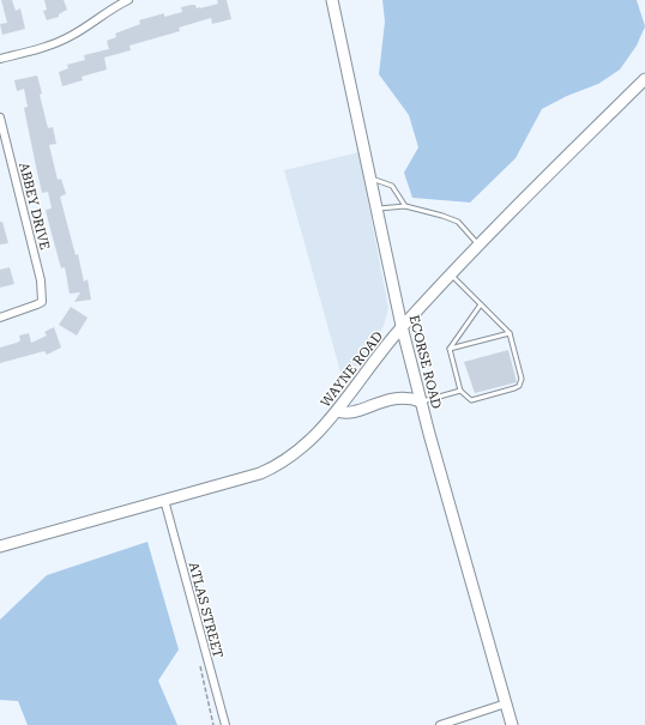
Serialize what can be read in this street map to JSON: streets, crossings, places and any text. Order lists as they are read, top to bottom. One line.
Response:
{"streets":{"main road":["ECORSE ROAD","WAYNE ROAD"],"street":["ABBEY DRIVE","ATLAS STREET"]},"crossings":[["ECORSE ROAD","WAYNE ROAD"],["WAYNE ROAD","ATLAS STREET"]]}
